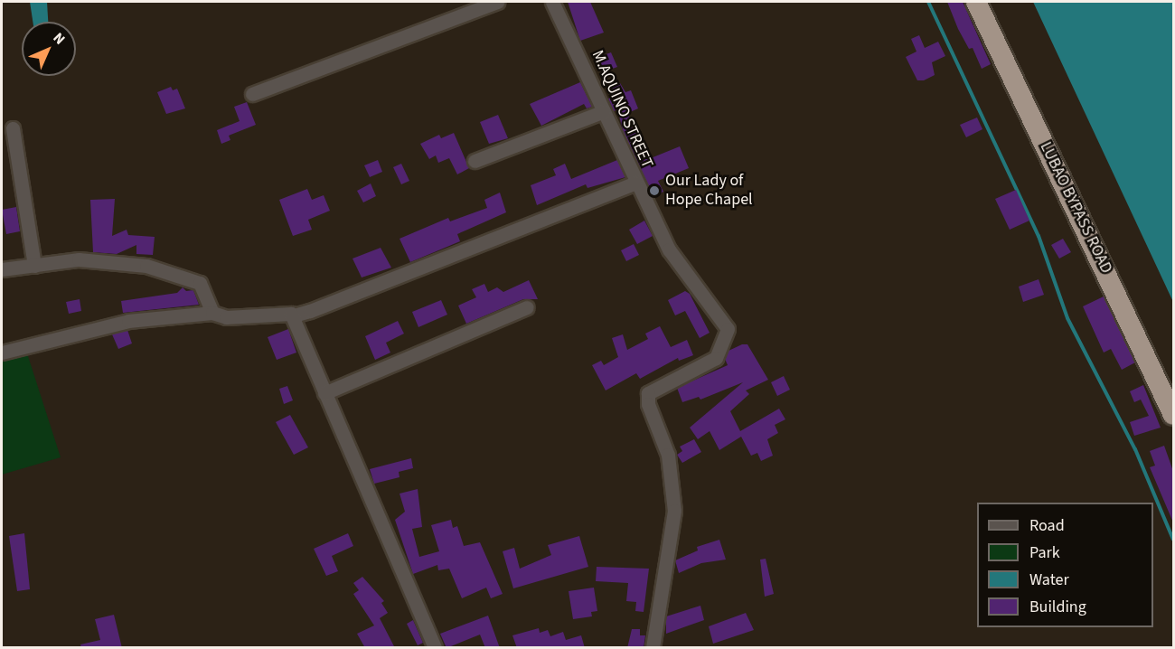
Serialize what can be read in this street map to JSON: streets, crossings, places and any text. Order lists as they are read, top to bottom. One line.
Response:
{"streets":{"highway":["LUBAO BYPASS ROAD"],"street":["M.AQUINO STREET"]},"places":["Our Lady of Hope Chapel"],"legend":["Road","Park","Water","Building"],"north":"top right"}
